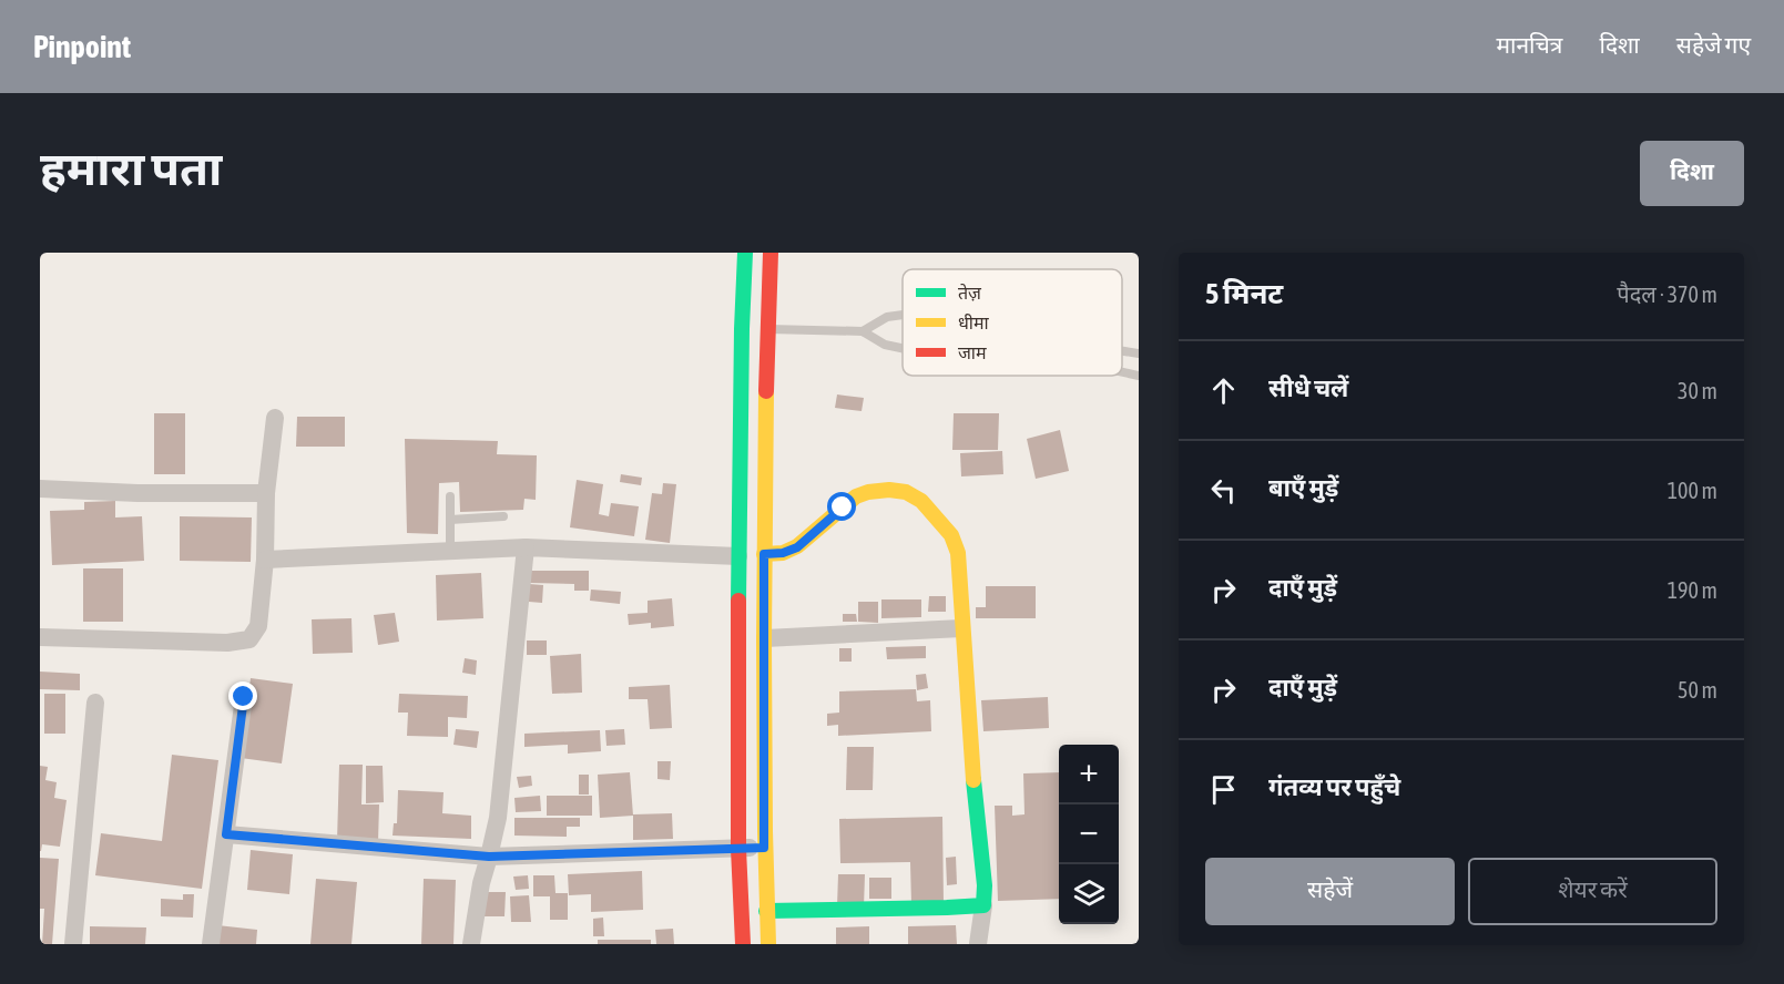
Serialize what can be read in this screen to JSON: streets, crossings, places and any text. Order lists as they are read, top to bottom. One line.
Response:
{"legend":["तेज़","धीमा","जाम"],"page":{"header":"Pinpoint","nav":["मानचित्र","दिशा","सहेजे गए"],"buttons":["दिशा",["सहेजें","शेयर करें"]],"title":"हमारा पता","heading":["5 मिनट","पैदल · 370 m"],"list":[["सीधे चलें","30 m"],["बाएँ मुड़ें","100 m"],["दाएँ मुड़ें","190 m"],["दाएँ मुड़ें","50 m"],"गंतव्य पर पहुँचे"],"map_buttons":["+","−"]}}
